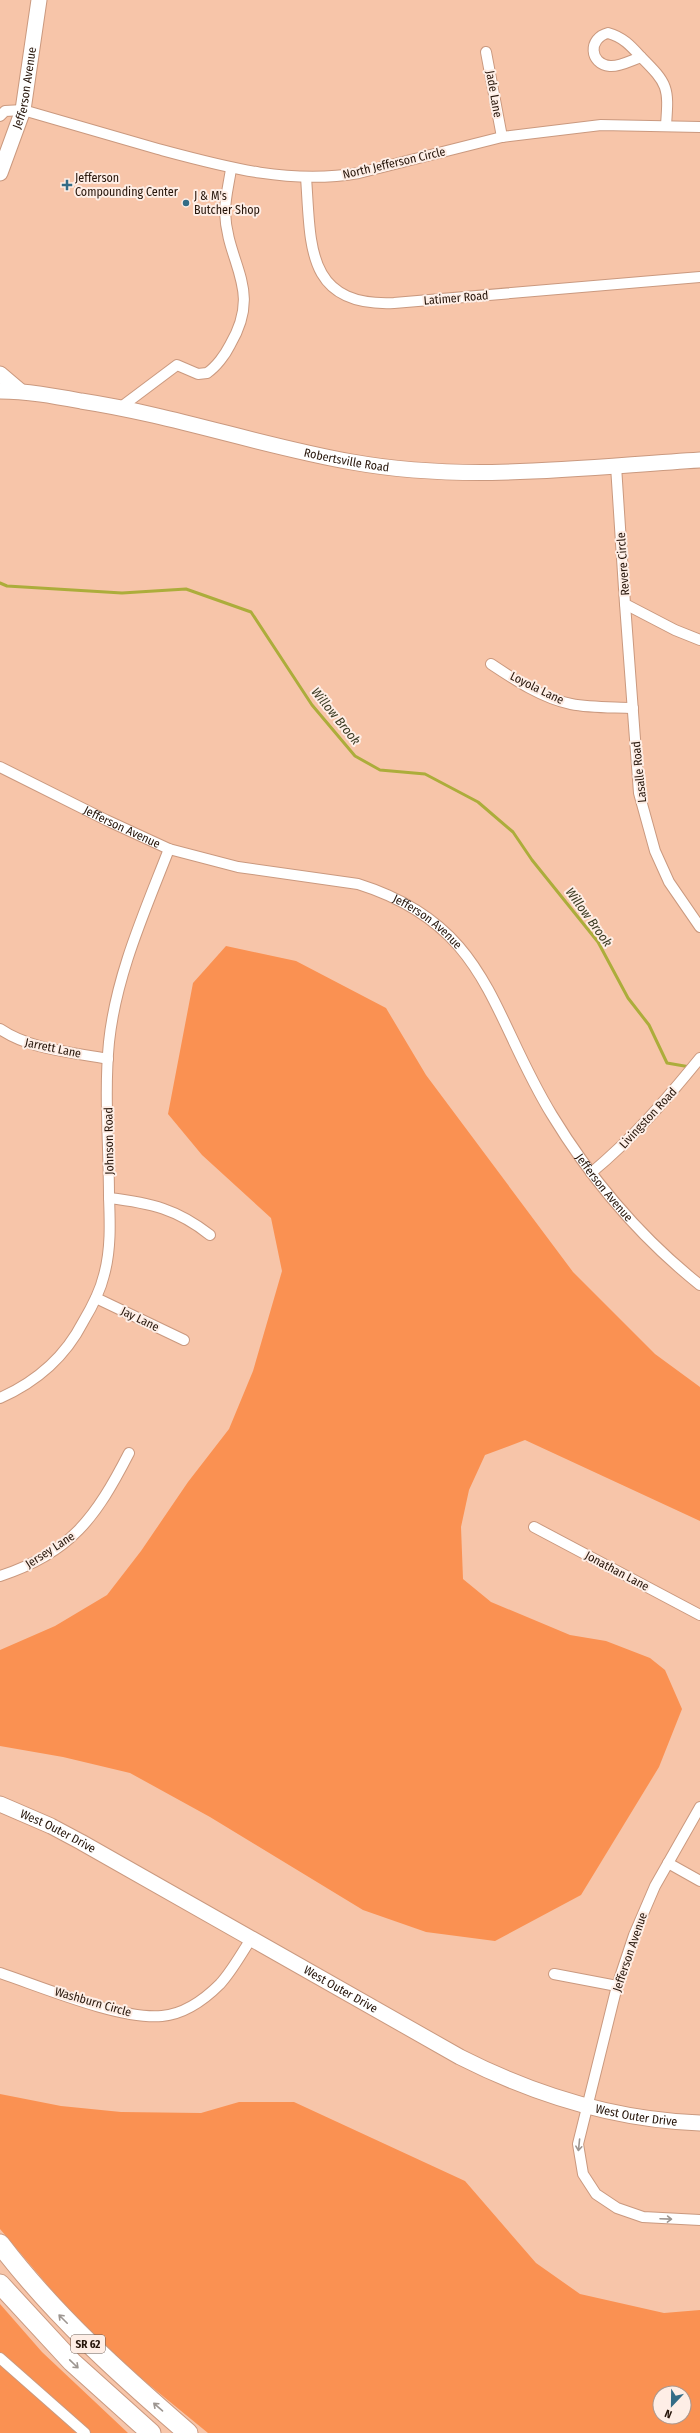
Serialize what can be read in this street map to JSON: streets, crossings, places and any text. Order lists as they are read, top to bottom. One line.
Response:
{"streets":{"highway":["SR 62"],"street":["Jefferson Avenue","Jade Lane","North Jefferson Circle","Latimer Road","Robertsville Road","Revere Circle","Loyola Lane","Lasalle Road","Jarrett Lane","Livingston Road","Johnson Road","Jay Lane","Jersey Lane","Jonathan Lane","West Outer Drive","Washburn Circle"]},"crossings":[["Jefferson Avenue","North Jefferson Circle"],["Jefferson Avenue","Livingston Road"],["Jefferson Avenue","Johnson Road"],["Jefferson Avenue","West Outer Drive"],["Jade Lane","North Jefferson Circle"],["North Jefferson Circle","Latimer Road"],["Robertsville Road","Revere Circle"],["Revere Circle","Lasalle Road"],["Loyola Lane","Lasalle Road"],["Jarrett Lane","Johnson Road"],["Johnson Road","Jay Lane"],["West Outer Drive","Washburn Circle"]],"water":["Willow Brook"],"places":{"health":["Jefferson Compounding Center"],"other":["J & M's Butcher Shop"]},"north":"bottom"}
